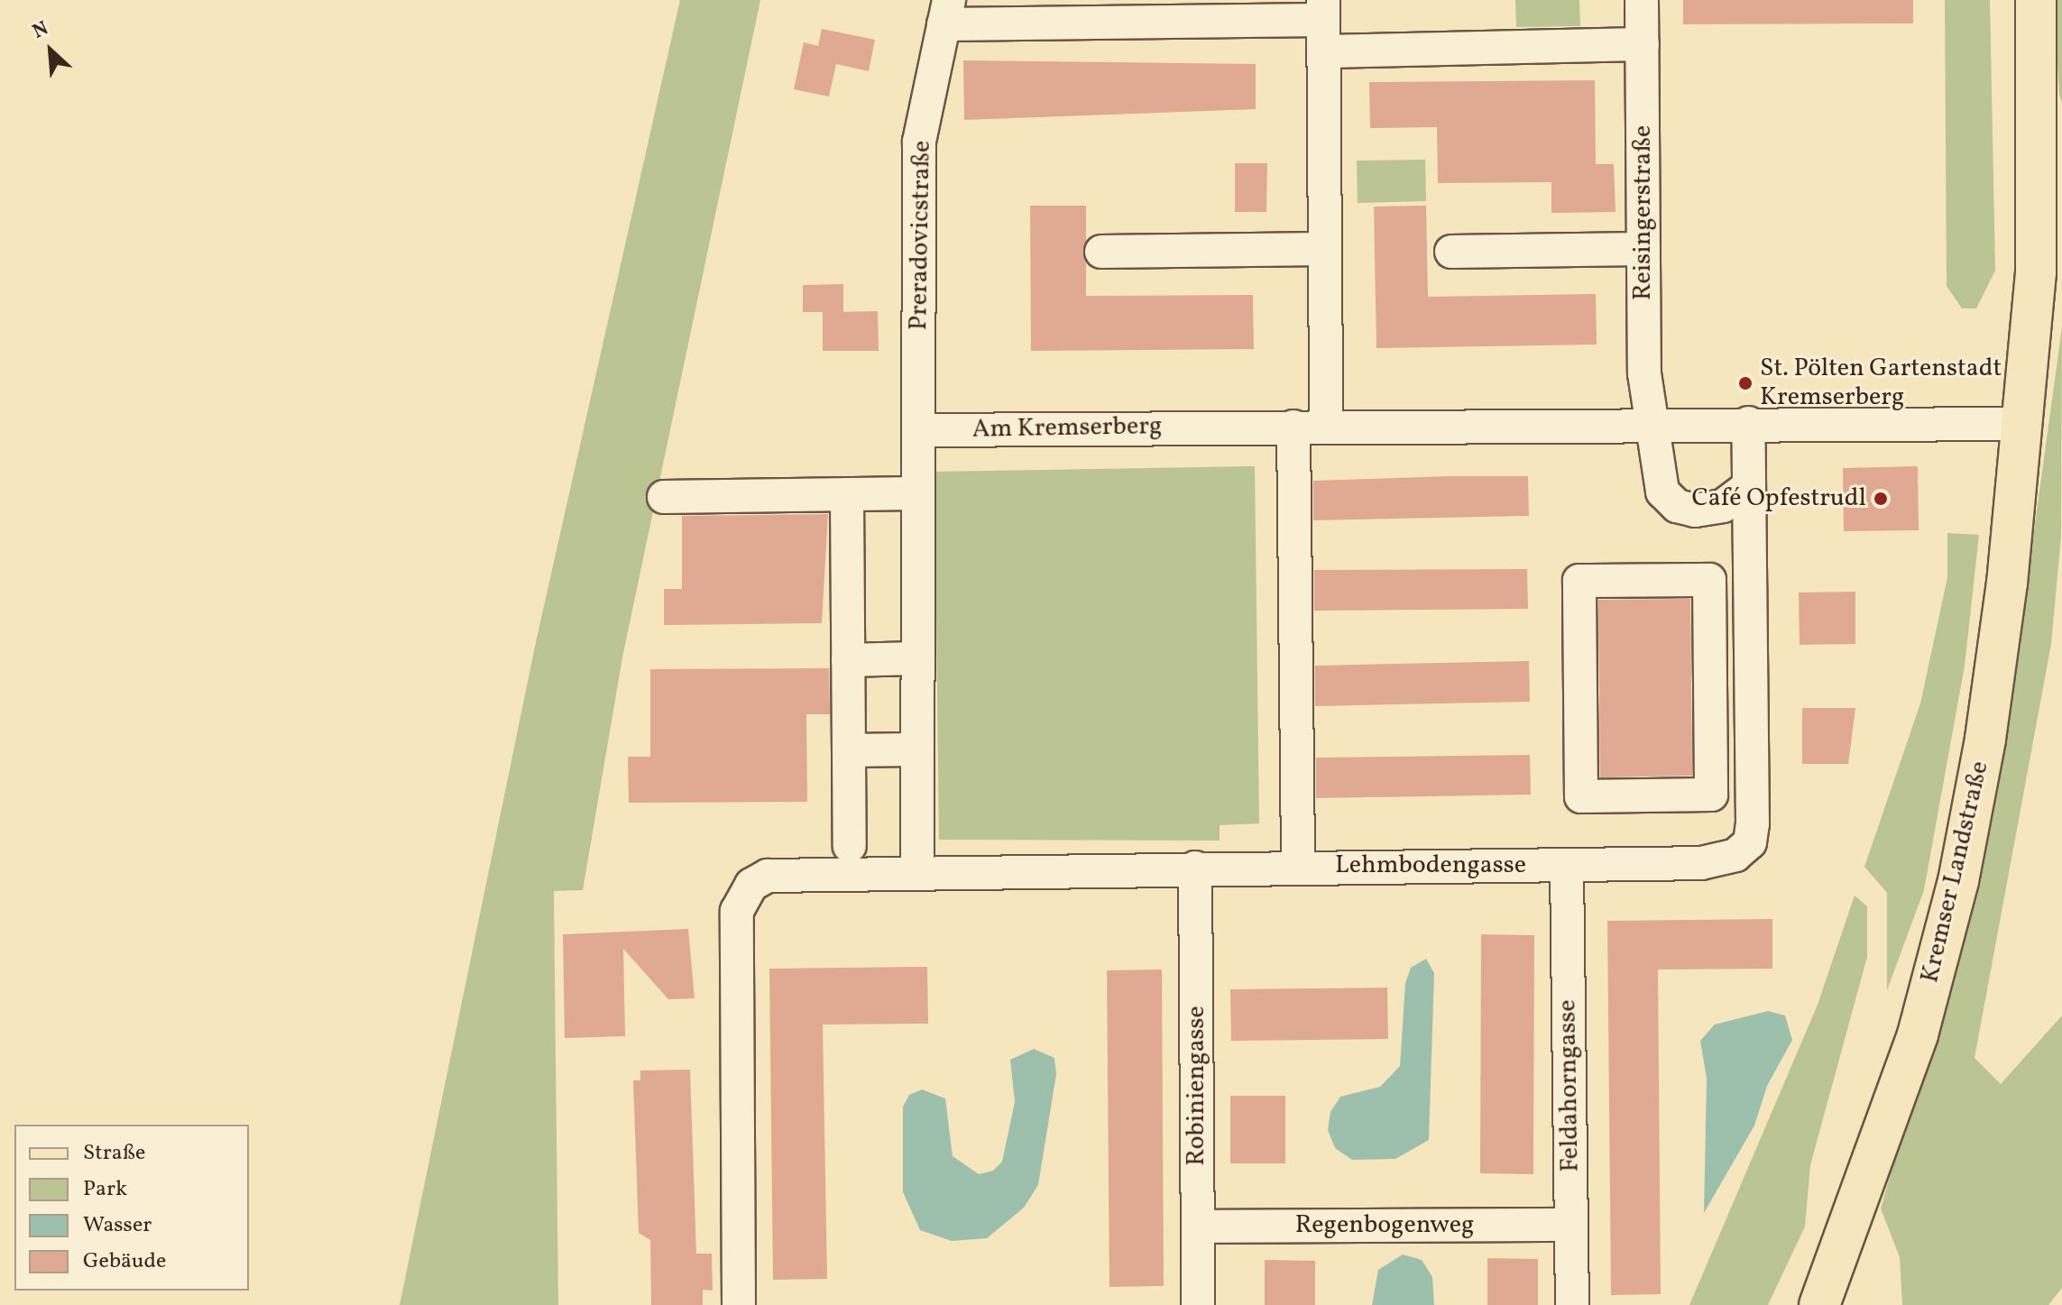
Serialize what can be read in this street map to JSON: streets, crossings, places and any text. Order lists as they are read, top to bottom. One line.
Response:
{"streets":{"main road":["Kremser Landstraße"],"street":["Reisingerstraße","Preradovicstraße","Am Kremserberg","Lehmbodengasse","Robiniengasse","Feldahorngasse","Regenbogenweg"]},"crossings":[["Reisingerstraße","Am Kremserberg"],["Preradovicstraße","Am Kremserberg"],["Am Kremserberg","Kremser Landstraße"],["Lehmbodengasse","Robiniengasse"],["Lehmbodengasse","Feldahorngasse"],["Robiniengasse","Regenbogenweg"],["Feldahorngasse","Regenbogenweg"]],"places":["St. Pölten Gartenstadt Kremserberg","Café Opfestrudl"],"legend":["Straße","Park","Wasser","Gebäude"],"north":"top left"}
